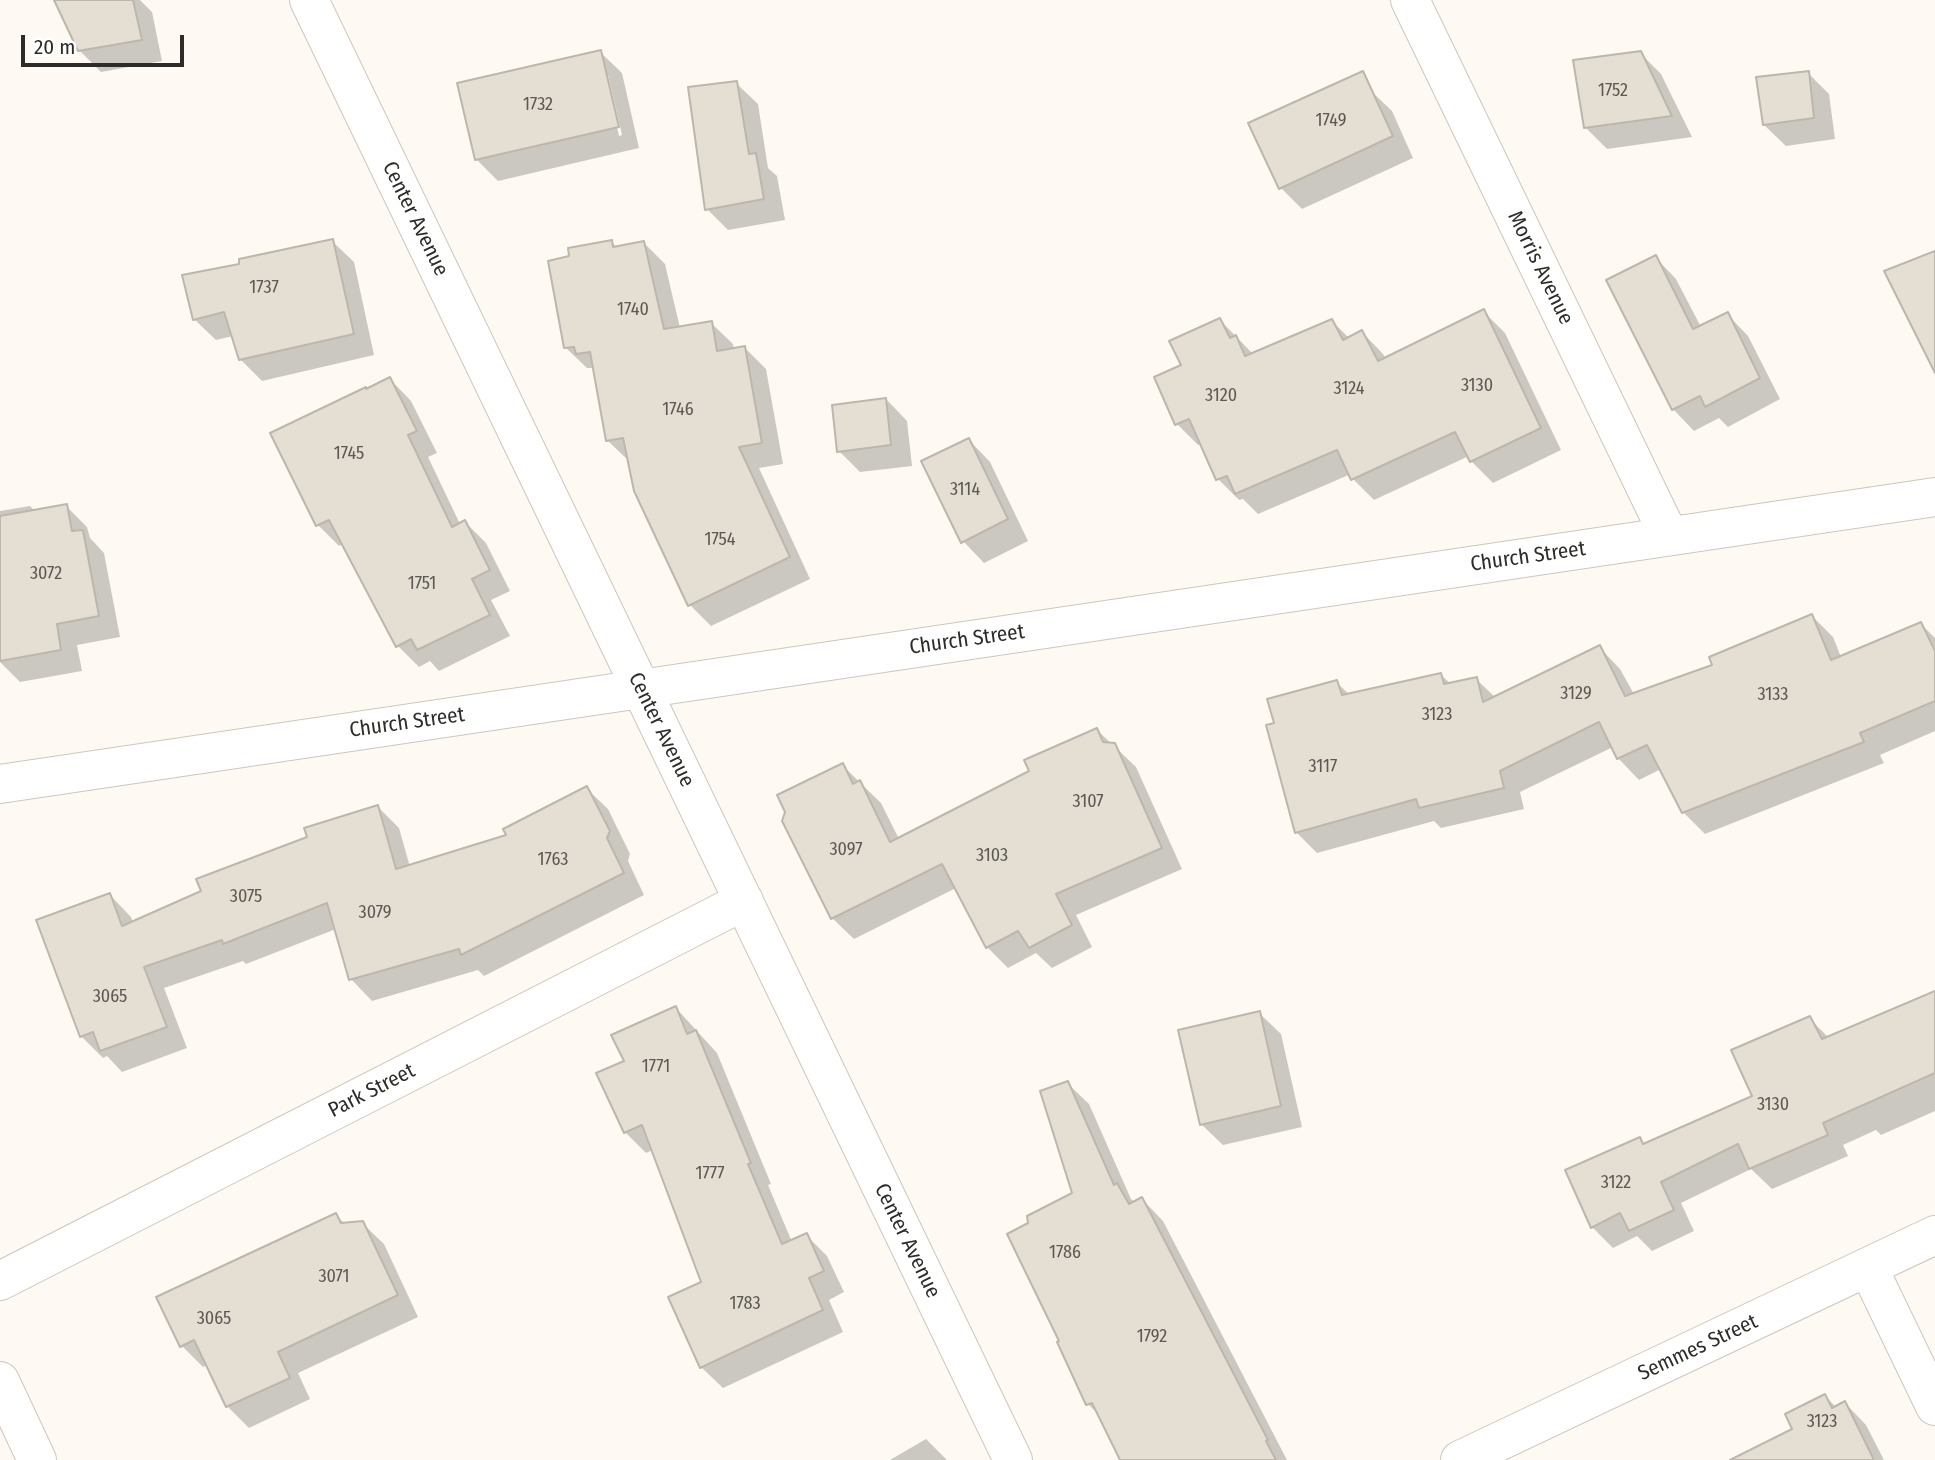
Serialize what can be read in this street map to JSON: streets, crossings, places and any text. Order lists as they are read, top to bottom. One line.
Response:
{"streets":{"street":["Center Avenue","Morris Avenue","Church Street","Park Street","Semmes Street"]},"crossings":[["Center Avenue","Church Street"],["Center Avenue","Park Street"],["Morris Avenue","Church Street"]],"house_numbers":["1752","1732","1749","1737","1740","3130","3124","3120","1746","1745","3114","1754","3072","1751","3129","3133","3123","3117","3107","3097","3103","1763","3075","3079","3065","1771","3130","1777","3122","1786","3071","1783","3065","1792","3123"],"scale_bar":"20 m"}
